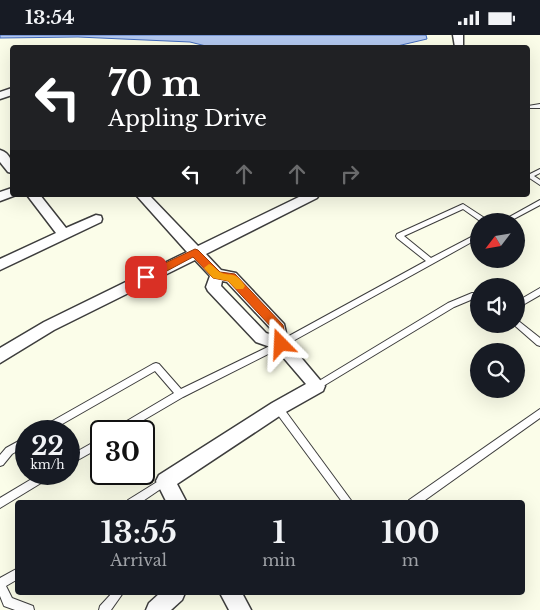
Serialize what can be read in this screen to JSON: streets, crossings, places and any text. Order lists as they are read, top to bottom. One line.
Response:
{"north":"bottom left","page":{"status":"13:54","turn":["70 m","Appling Drive"],"speed":"22 km/h","limit":"30","eta":["13:55","Arrival","1","min","100","m"]}}
